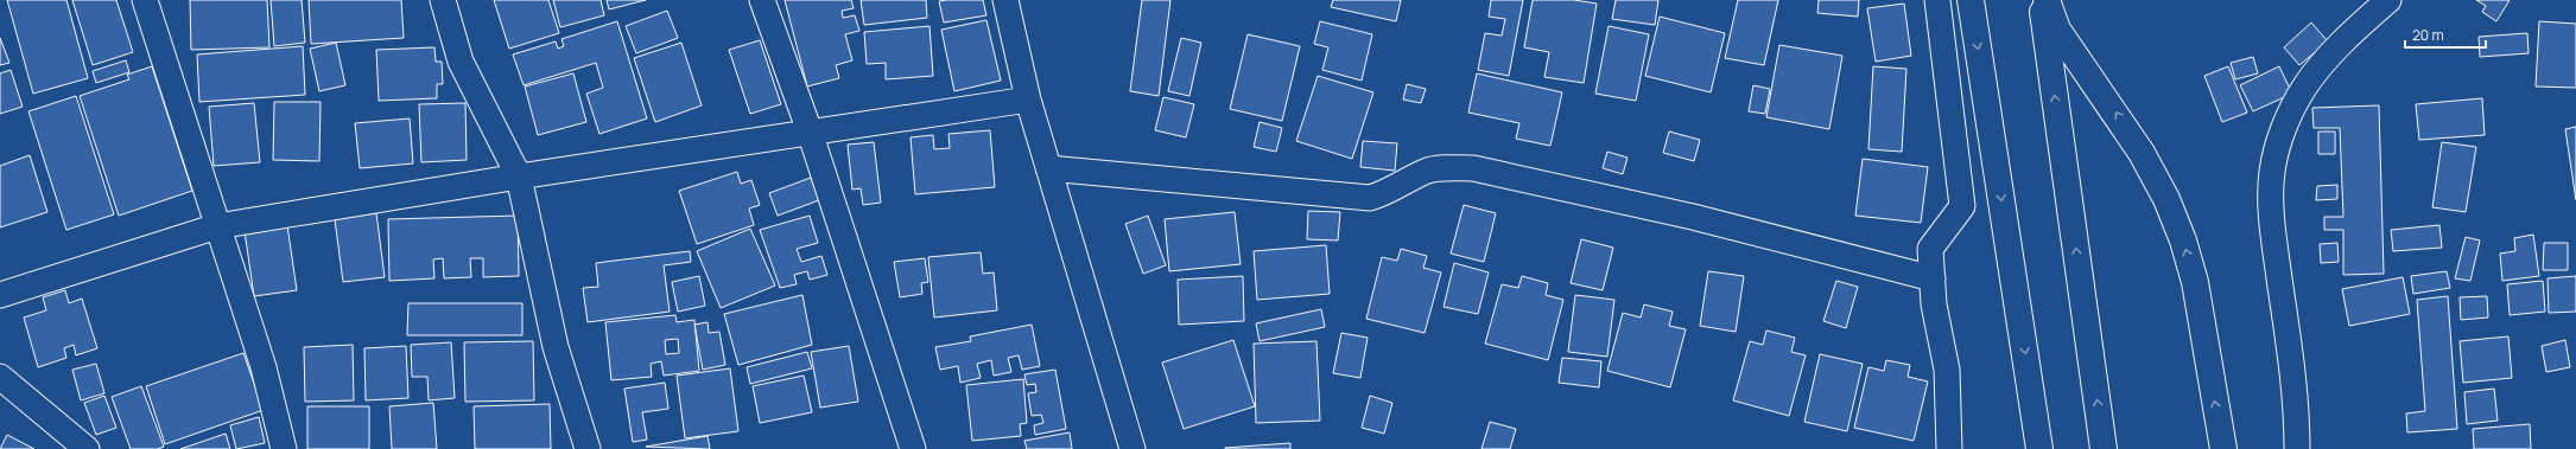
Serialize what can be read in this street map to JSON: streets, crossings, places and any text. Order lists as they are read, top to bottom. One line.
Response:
{"scale_bar":"20 m"}
